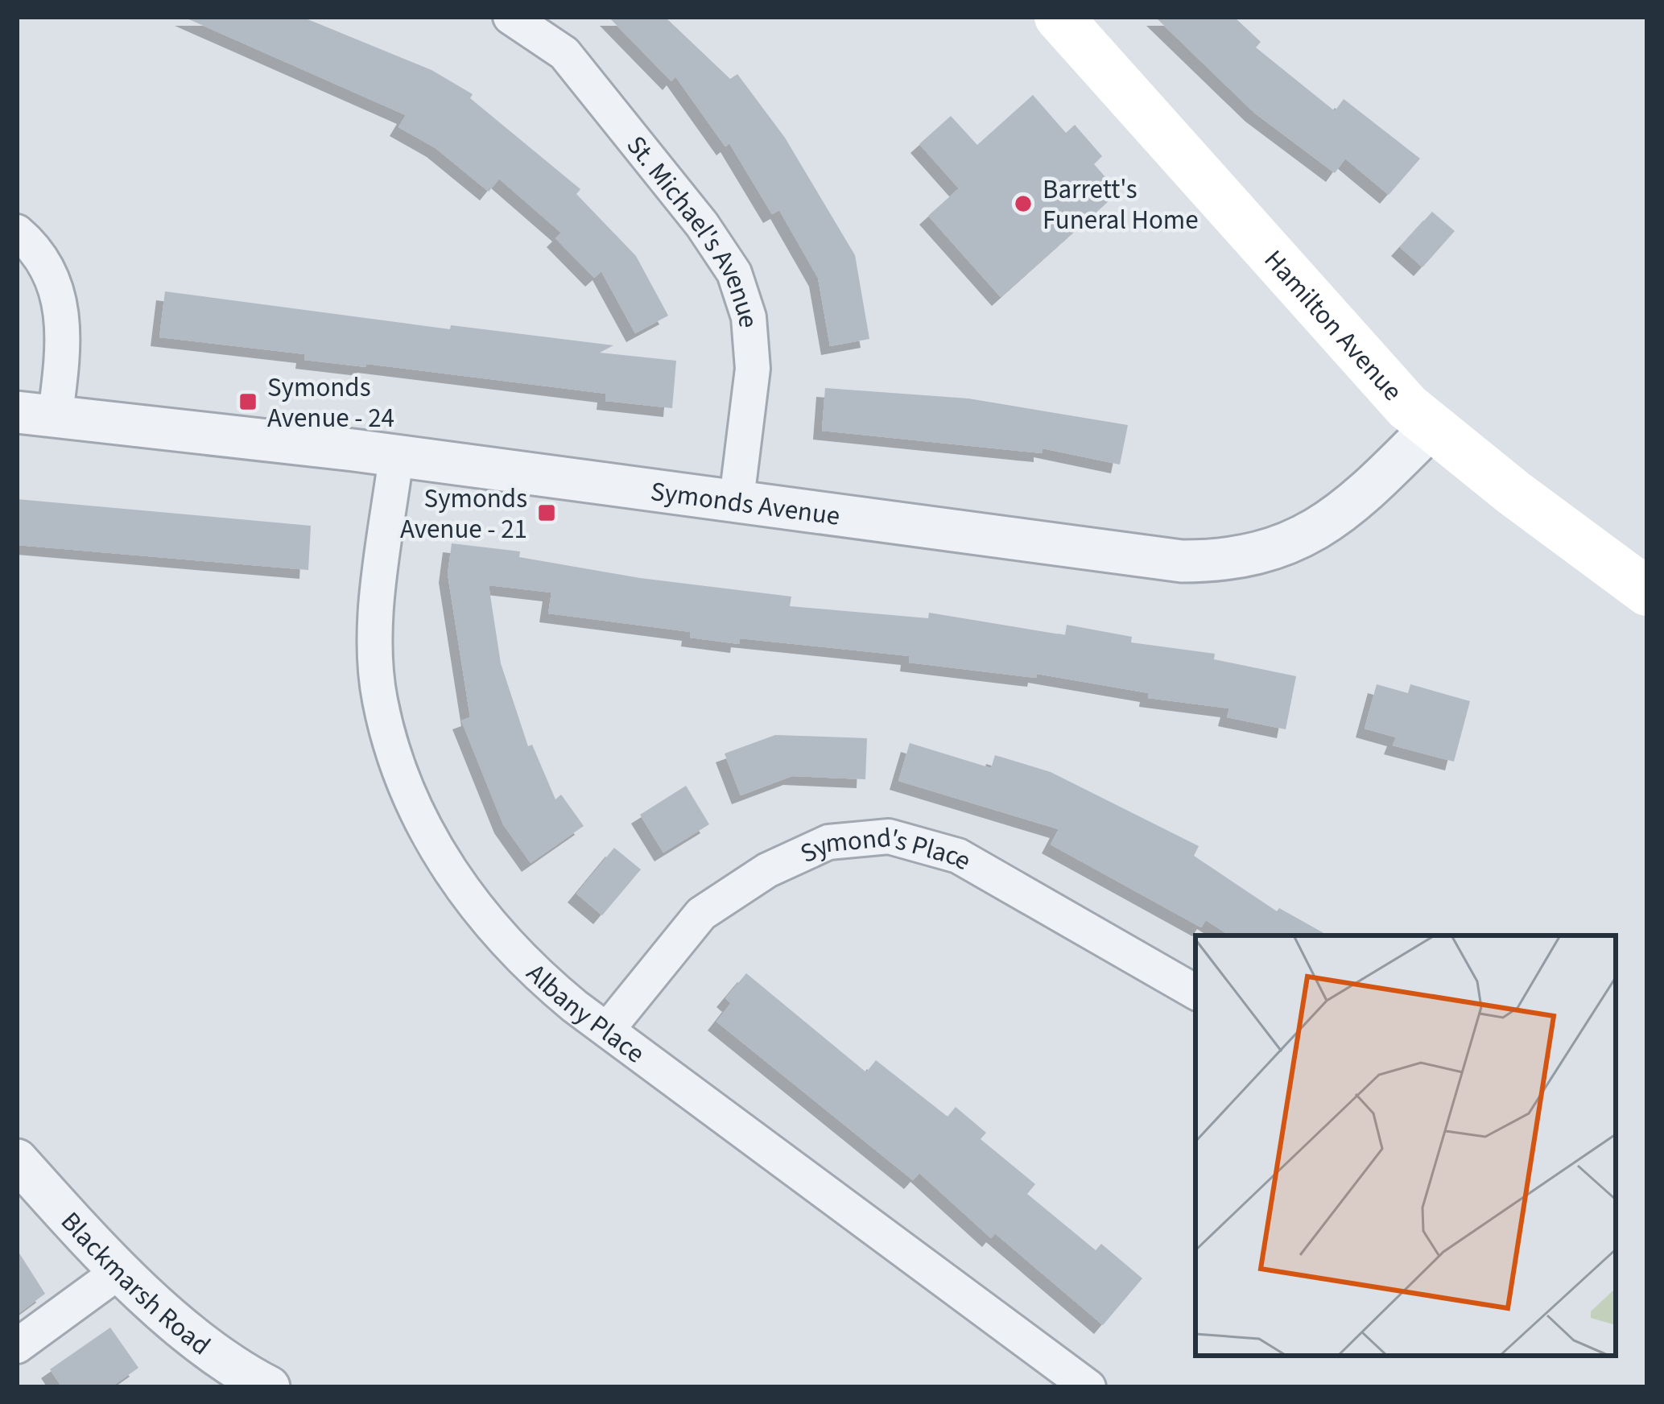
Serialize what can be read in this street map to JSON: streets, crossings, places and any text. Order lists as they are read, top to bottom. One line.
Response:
{"streets":{"main road":["Hamilton Avenue"],"street":["St. Michael's Avenue","Symonds Avenue","Symond's Place","Albany Place","Blackmarsh Road"]},"crossings":[["St. Michael's Avenue","Symonds Avenue"],["Hamilton Avenue","Symonds Avenue"],["Symonds Avenue","Albany Place"],["Symond's Place","Albany Place"]],"places":{"other":["Barrett's Funeral Home"],"transit":["Symonds Avenue - 24","Symonds Avenue - 21"]}}
